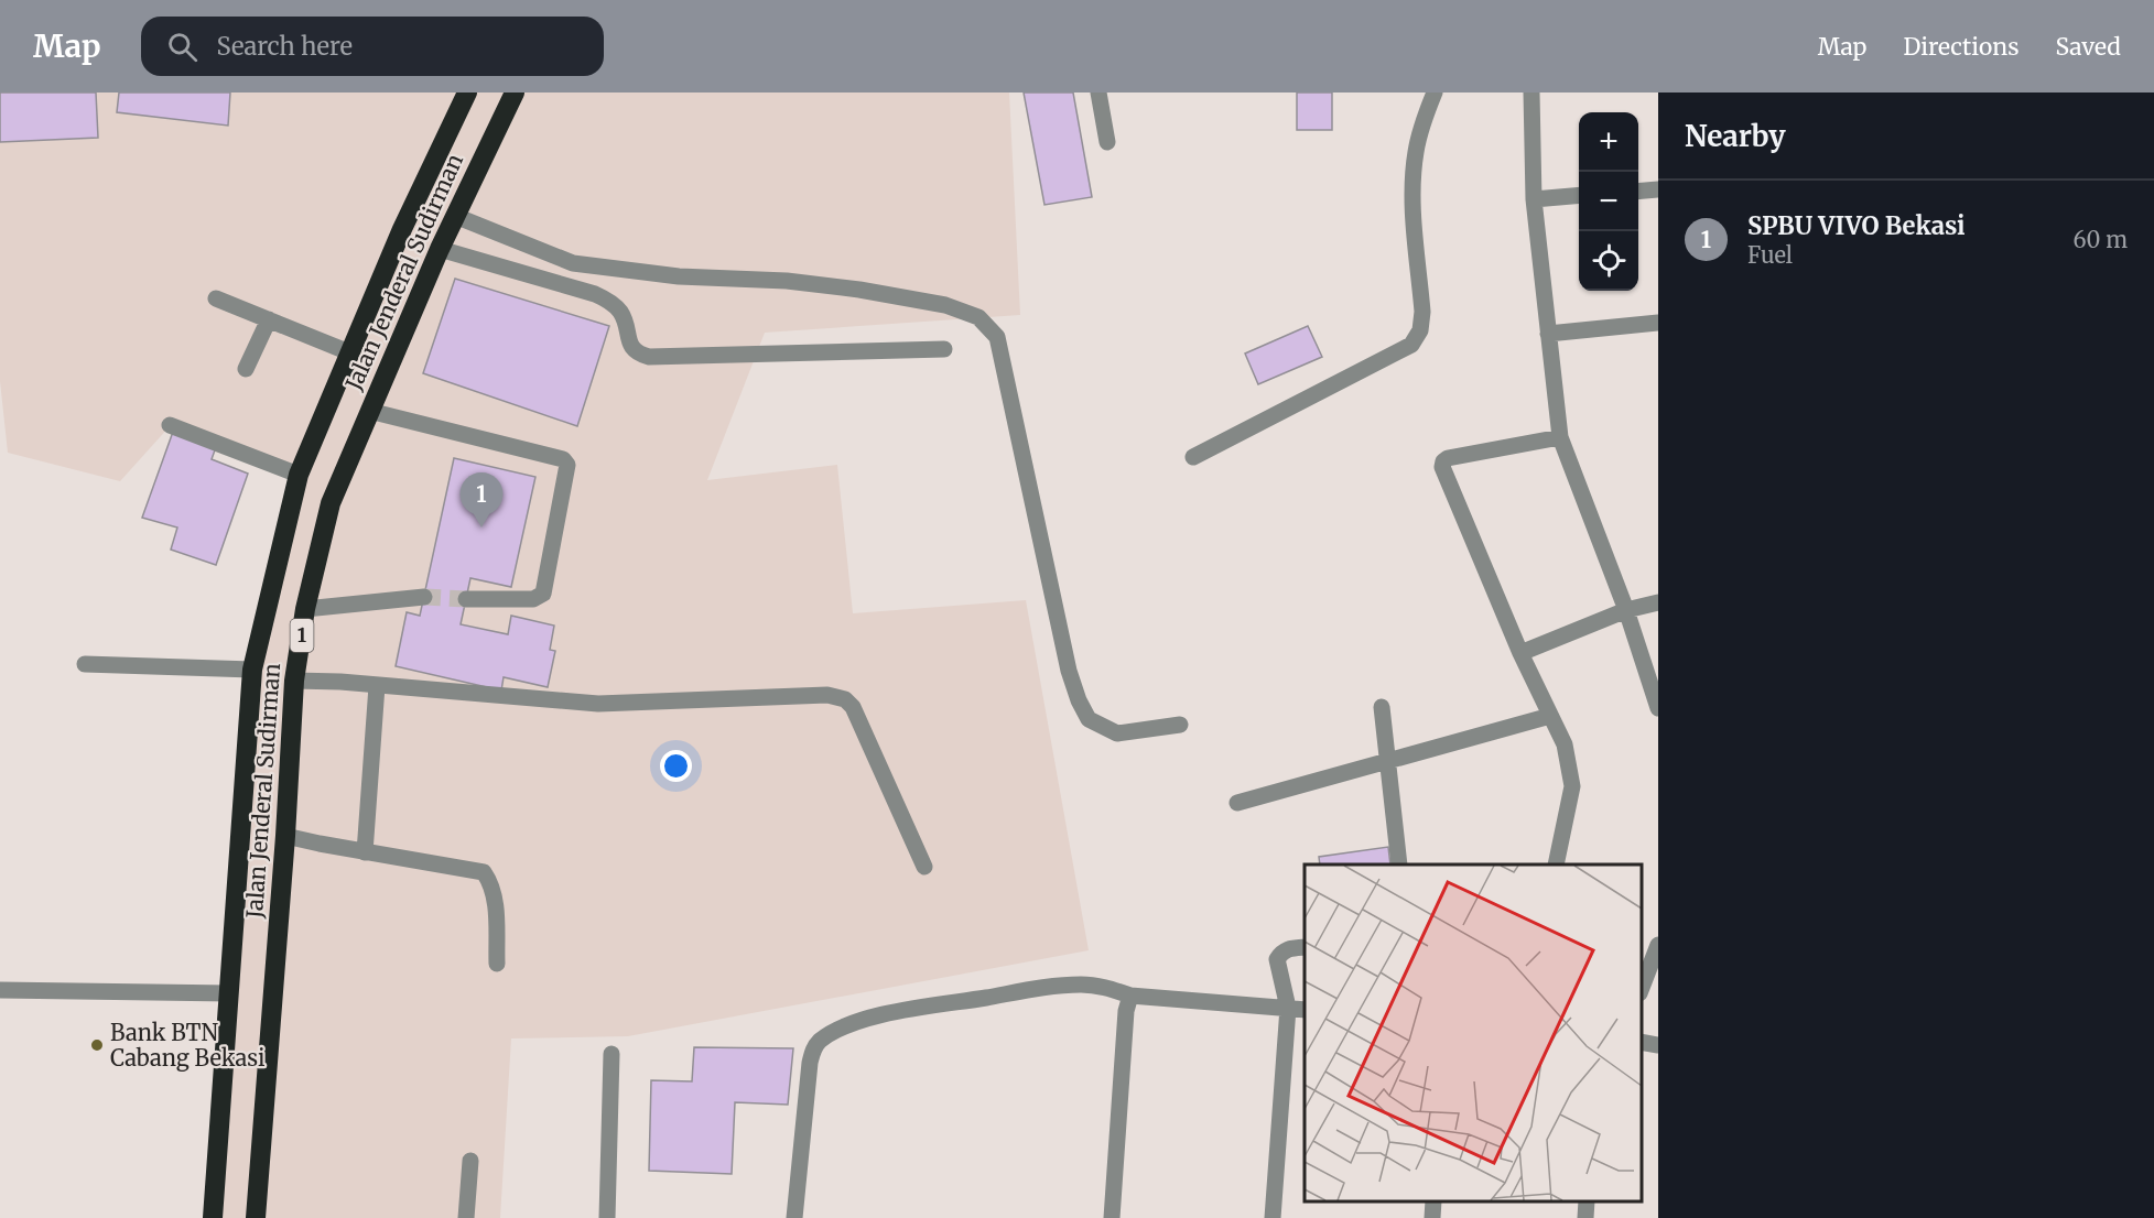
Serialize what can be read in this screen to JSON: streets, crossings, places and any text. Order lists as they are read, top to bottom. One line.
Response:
{"streets":{"highway":["Jalan Jenderal Sudirman","1"]},"places":["Bank BTN Cabang Bekasi"],"page":{"header":"Map","search":"Search here","nav":["Map","Directions","Saved"],"heading":"Nearby","map_buttons":["+","−"],"list":[{"mark":"1","name":"SPBU VIVO Bekasi","note":"Fuel","value":"60 m"}],"pins":"1"}}
